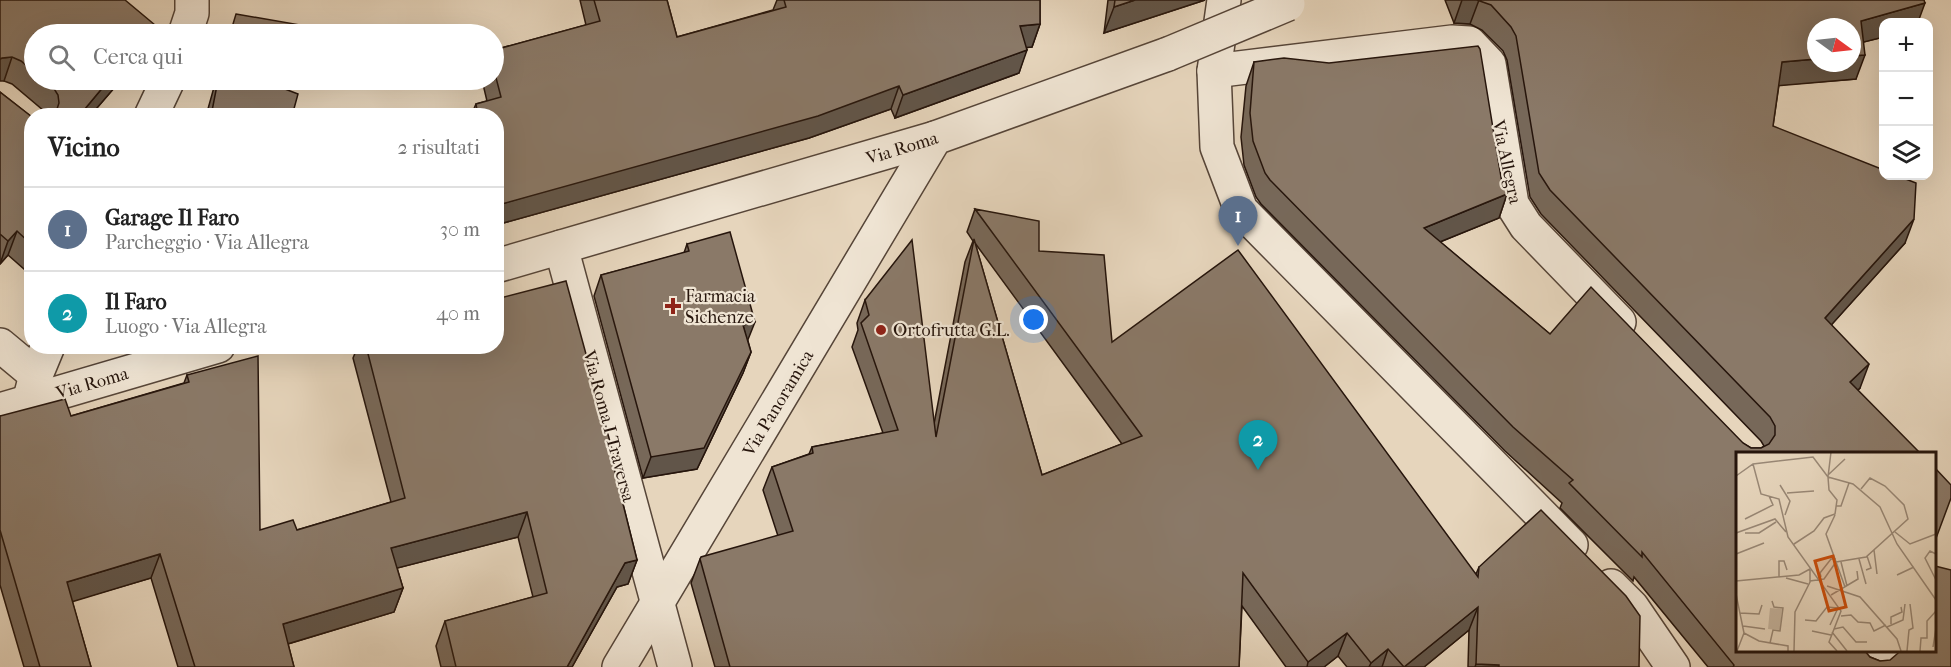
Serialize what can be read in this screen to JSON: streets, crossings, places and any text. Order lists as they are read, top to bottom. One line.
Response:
{"streets":{"street":["Via Roma","Via Allegra","Via Panoramica","Via Roma I Traversa"]},"crossings":[["Via Roma","Via Panoramica"],["Via Roma","Via Roma I Traversa"],["Via Panoramica","Via Roma I Traversa"]],"places":{"health":["Farmacia Sichenze"],"other":["Ortofrutta G.L."]},"north":"right","page":{"map_buttons":["+","−"],"search":"Cerca qui","heading":["Vicino","2 risultati"],"list":[{"mark":"1","name":"Garage Il Faro","note":"Parcheggio · Via Allegra","value":"30 m"},{"mark":"2","name":"Il Faro","note":"Luogo · Via Allegra","value":"40 m"}],"pins":["1","2"]}}
